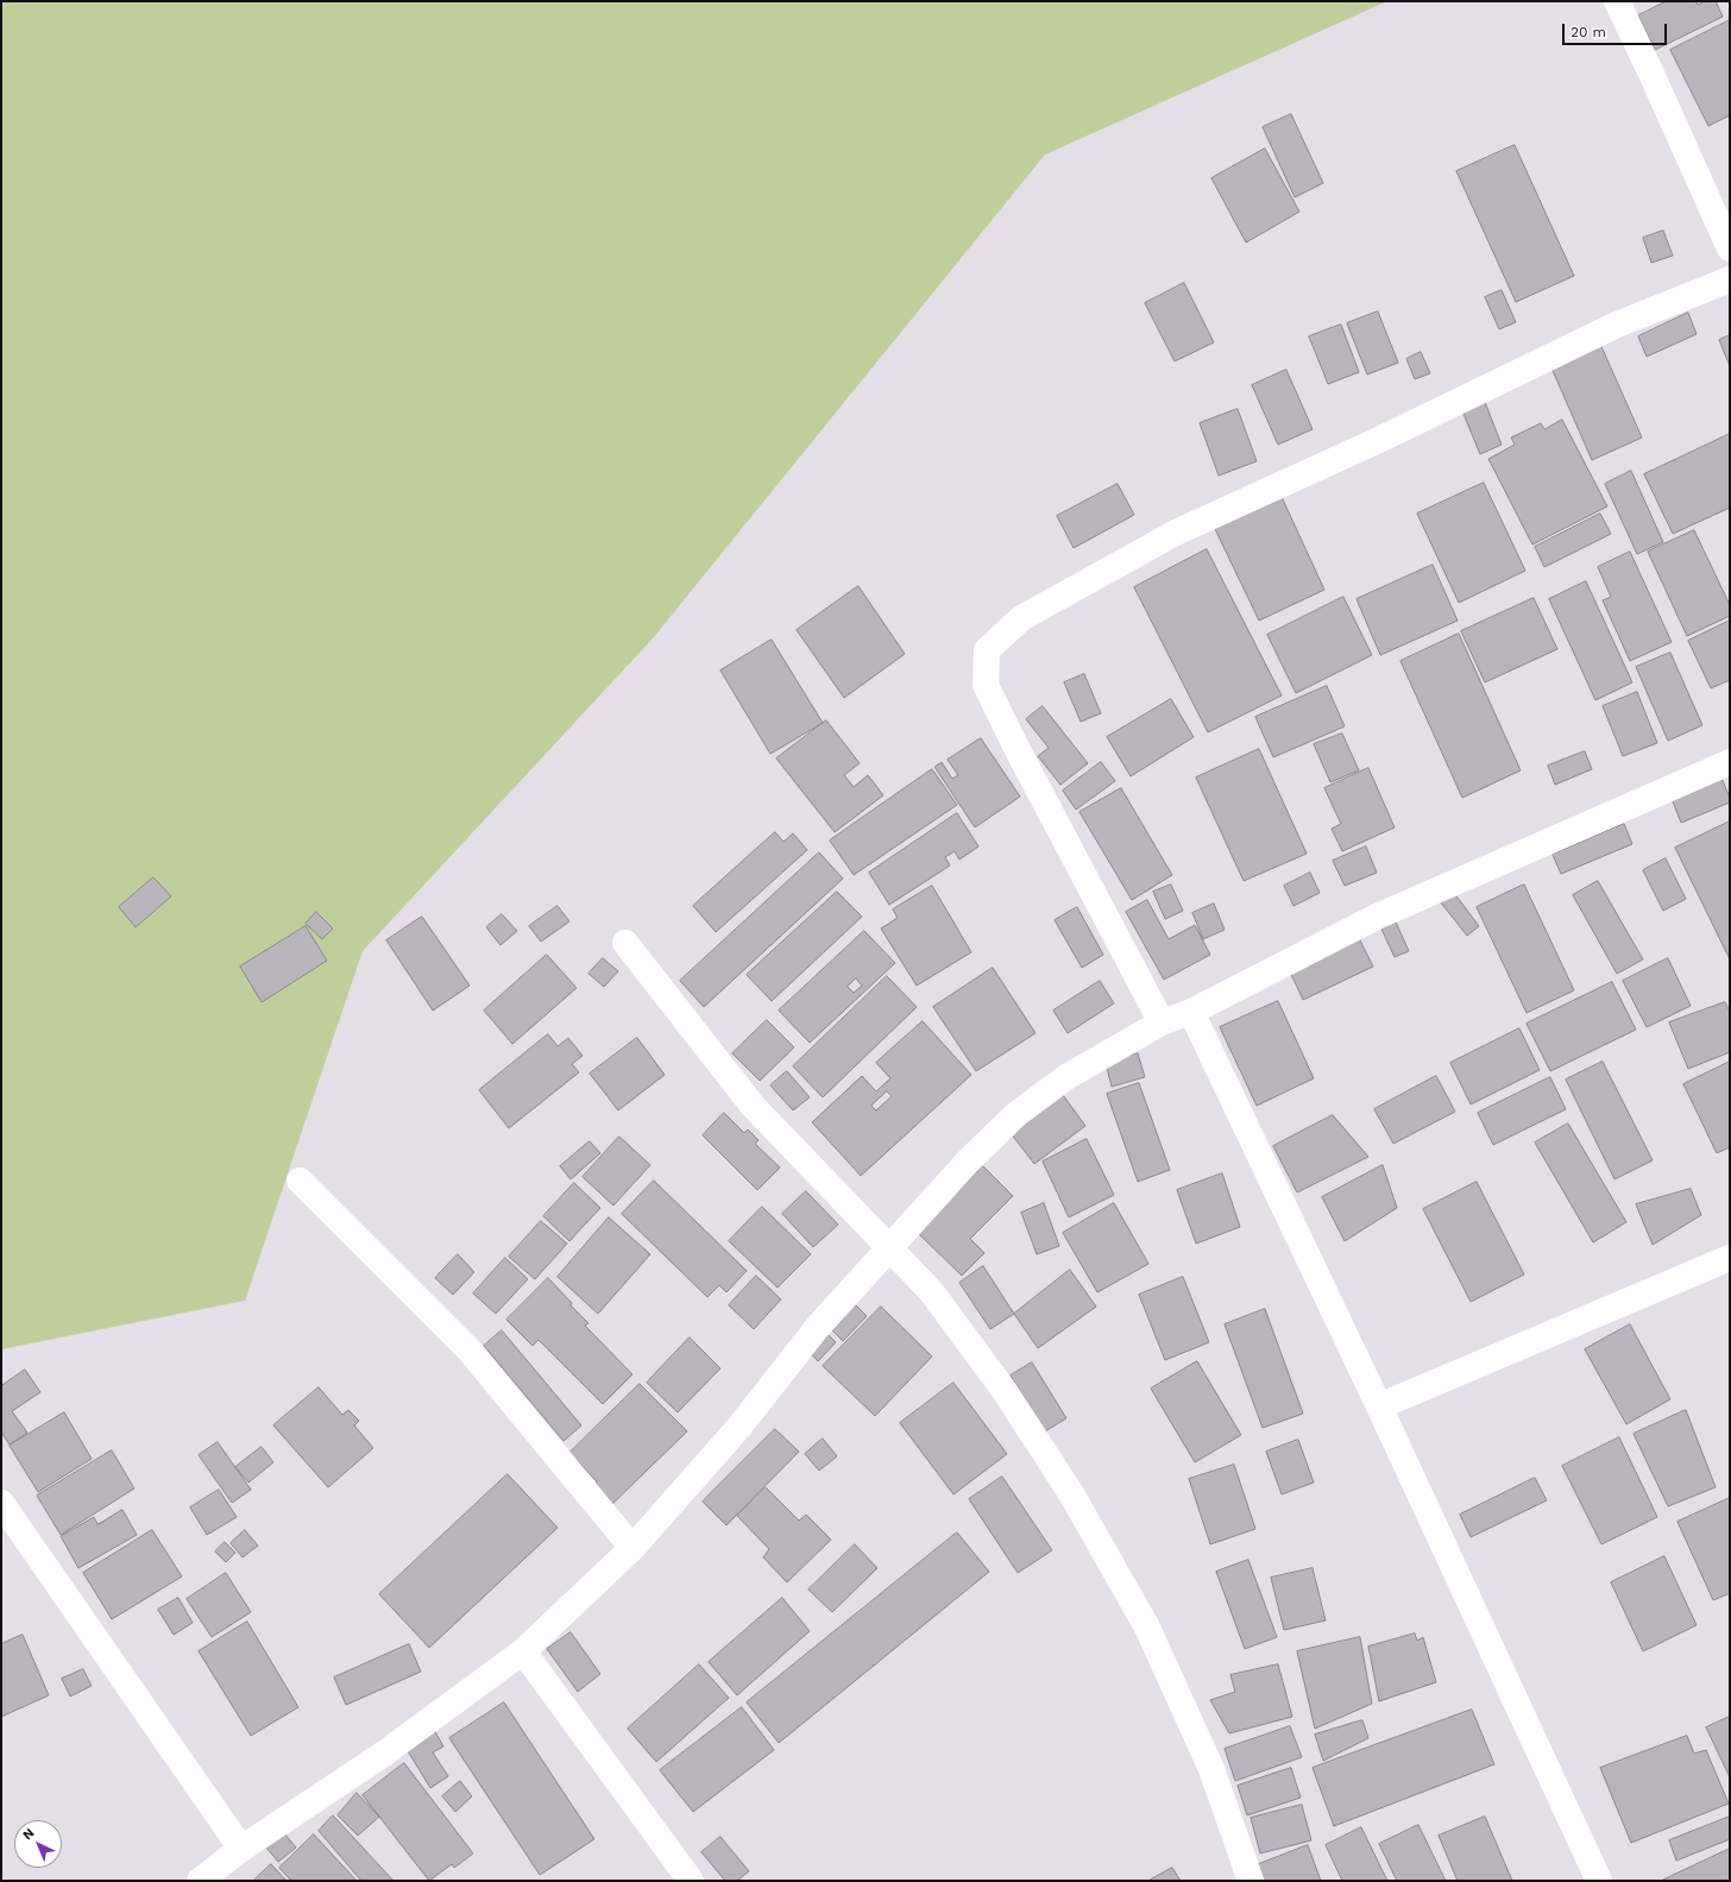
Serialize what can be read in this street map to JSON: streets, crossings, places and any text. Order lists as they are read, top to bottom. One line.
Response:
{"scale_bar":"20 m","north":"top left"}
